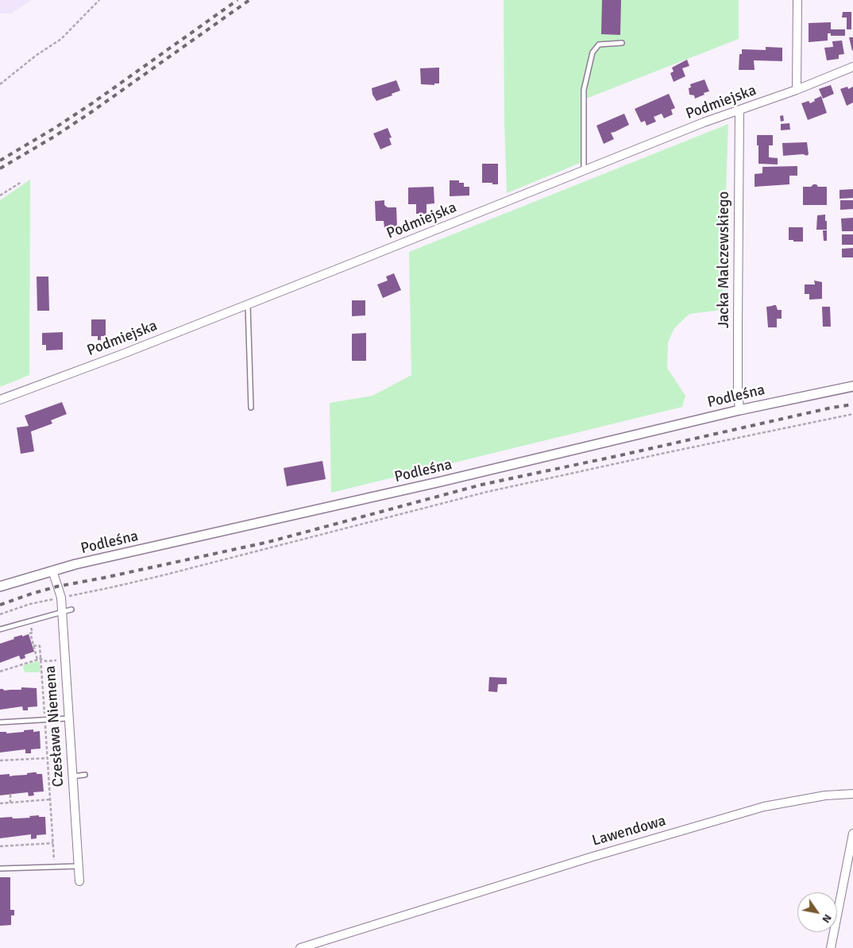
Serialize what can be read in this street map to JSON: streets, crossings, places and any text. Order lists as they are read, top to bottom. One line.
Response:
{"streets":{"street":["Podmiejska","Jacka Malczewskiego","Podleśna","Czesława Niemena","Lawendowa"]},"crossings":[["Podmiejska","Jacka Malczewskiego"],["Jacka Malczewskiego","Podleśna"],["Podleśna","Czesława Niemena"]],"north":"bottom right"}
